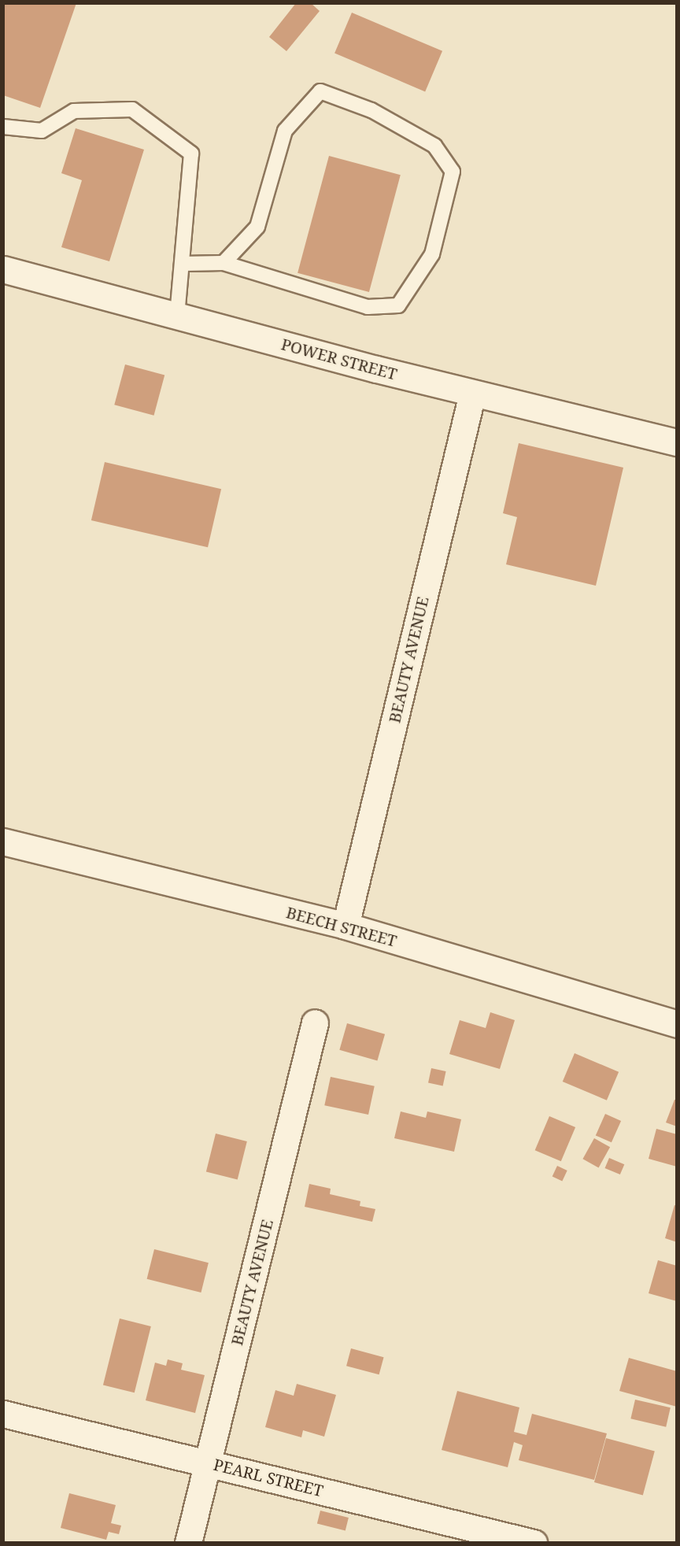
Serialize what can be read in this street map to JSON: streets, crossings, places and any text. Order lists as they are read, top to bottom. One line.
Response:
{"streets":{"street":["POWER STREET","BEAUTY AVENUE","BEECH STREET","PEARL STREET"]},"crossings":[["POWER STREET","BEAUTY AVENUE"],["BEAUTY AVENUE","BEECH STREET"],["BEAUTY AVENUE","PEARL STREET"]]}
